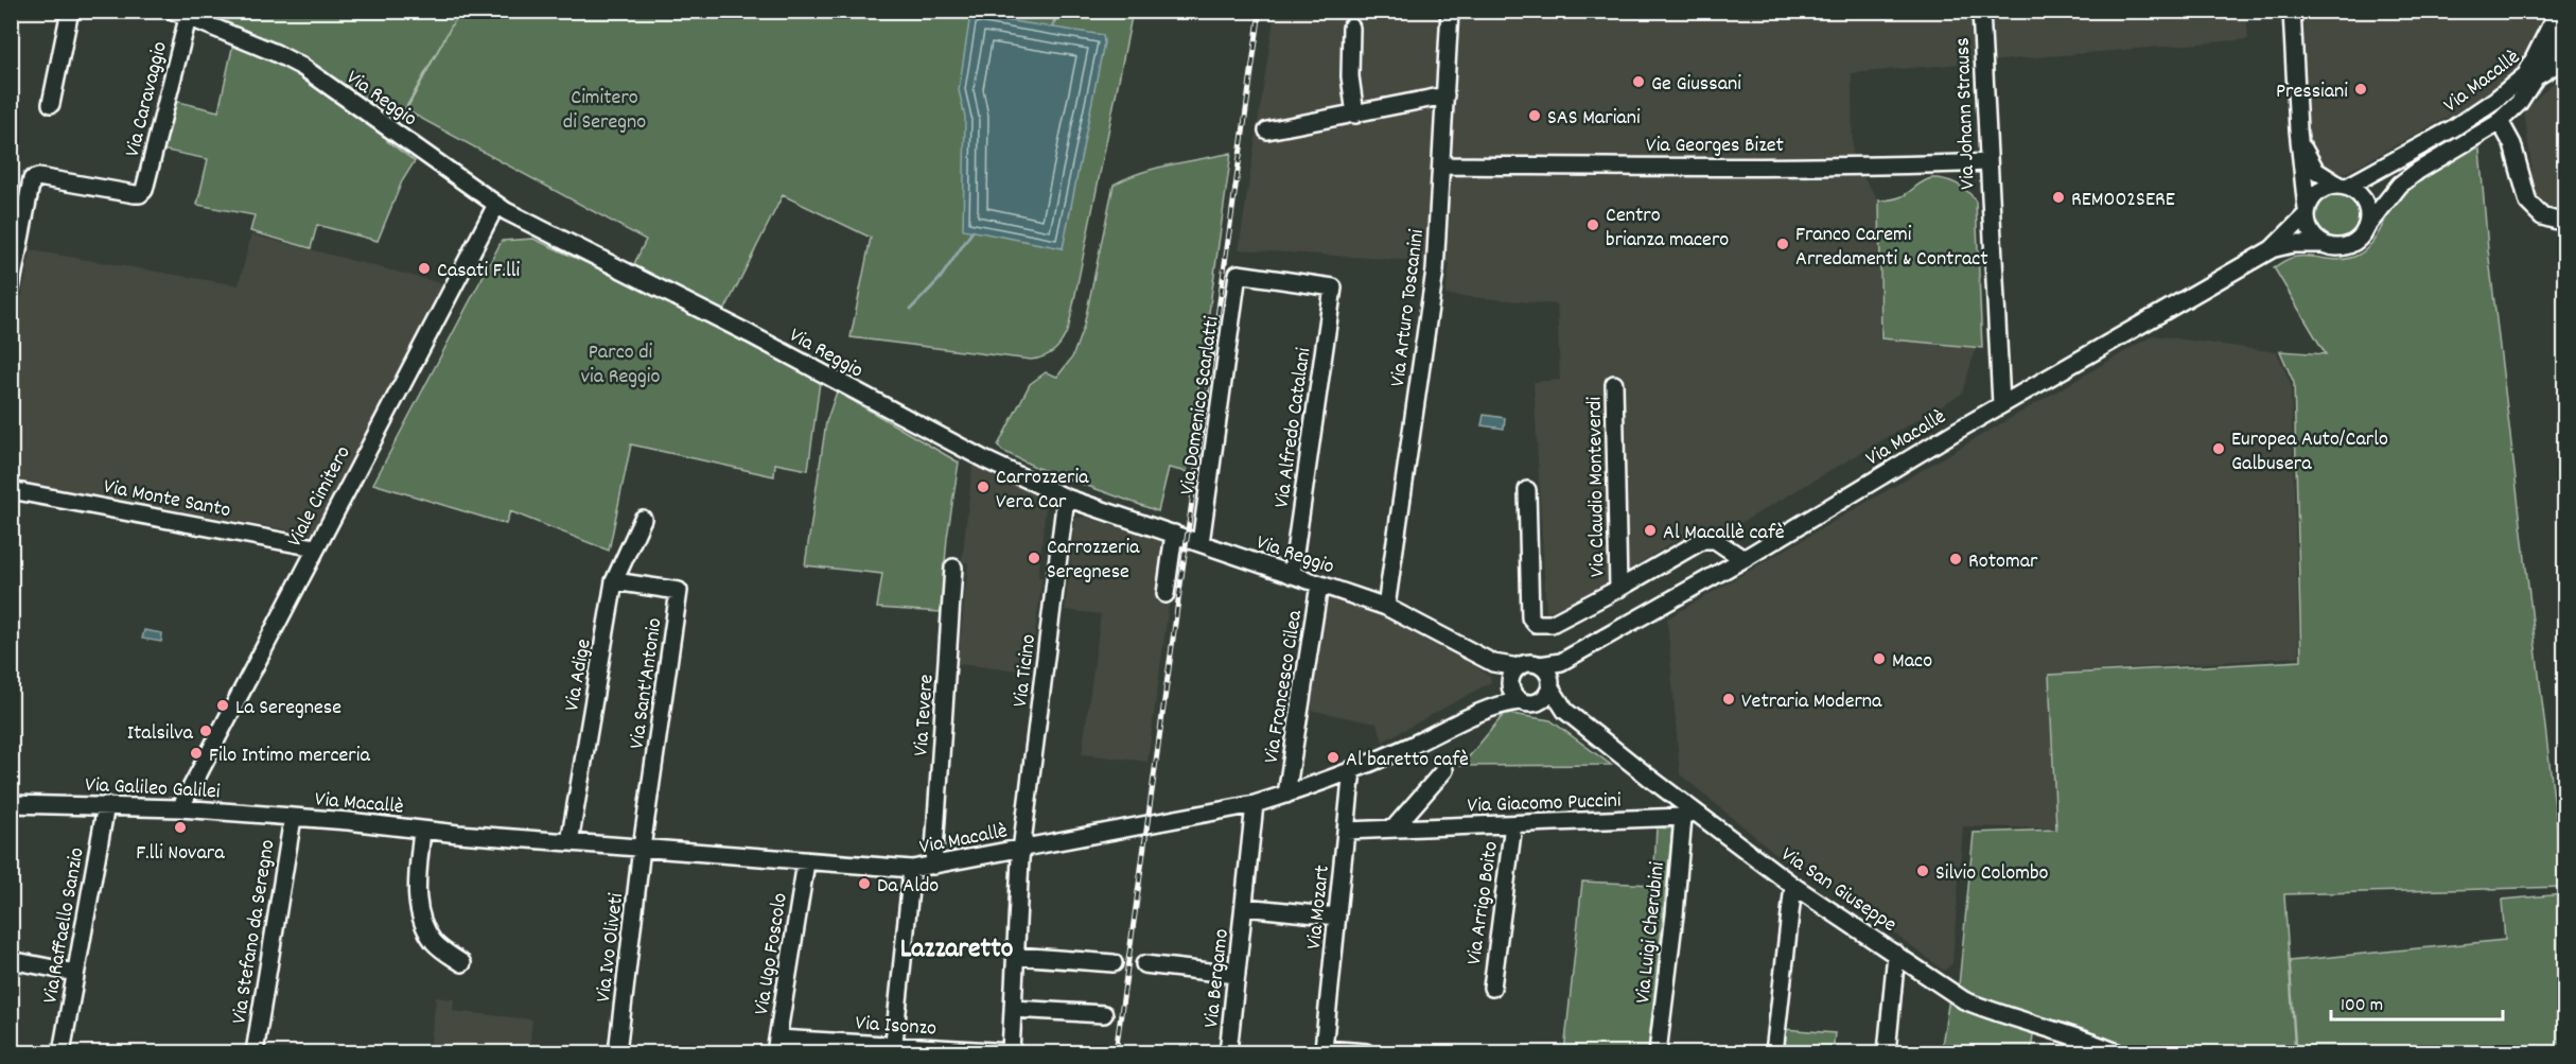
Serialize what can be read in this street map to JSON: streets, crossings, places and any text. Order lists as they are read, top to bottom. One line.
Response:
{"streets":{"street":["Via Macallè","Via Reggio","Via Caravaggio","Via Johann Strauss","Via Georges Bizet","Via Arturo Toscanini","Via Domenico Scarlatti","Via Alfredo Catalani","Via Claudio Monteverdi","Viale Cimitero","Via Monte Santo","Via Ticino","Via Adige","Via Sant'Antonio","Via Francesco Cilea","Via Tevere","Via Galileo Galilei","Via Giacomo Puccini","Via San Giuseppe","Via Arrigo Boito","Via Mozart","Via Raffaello Sanzio","Via Stefano da Seregno","Via Luigi Cherubini","Via Ivo Oliveti","Via Ugo Foscolo","Via Bergamo","Via Isonzo"]},"crossings":[["Via Macallè","Via Reggio"],["Via Macallè","Via Johann Strauss"],["Via Macallè","Via Ticino"],["Via Macallè","Via Adige"],["Via Macallè","Via Sant'Antonio"],["Via Macallè","Via Francesco Cilea"],["Via Macallè","Via Tevere"],["Via Macallè","Via Galileo Galilei"],["Via Macallè","Via San Giuseppe"],["Via Macallè","Via Mozart"],["Via Macallè","Via Stefano da Seregno"],["Via Macallè","Via Ivo Oliveti"],["Via Macallè","Via Ugo Foscolo"],["Via Macallè","Via Bergamo"],["Via Reggio","Via Caravaggio"],["Via Reggio","Via Arturo Toscanini"],["Via Reggio","Via Domenico Scarlatti"],["Via Reggio","Via Alfredo Catalani"],["Via Reggio","Viale Cimitero"],["Via Reggio","Via Ticino"],["Via Reggio","Via Francesco Cilea"],["Via Reggio","Via San Giuseppe"],["Via Johann Strauss","Via Georges Bizet"],["Via Georges Bizet","Via Arturo Toscanini"],["Via Domenico Scarlatti","Via Alfredo Catalani"],["Viale Cimitero","Via Monte Santo"],["Viale Cimitero","Via Galileo Galilei"],["Via Ticino","Via Isonzo"],["Via Adige","Via Sant'Antonio"],["Via Sant'Antonio","Via Ivo Oliveti"],["Via Galileo Galilei","Via Raffaello Sanzio"],["Via Galileo Galilei","Via Stefano da Seregno"],["Via Giacomo Puccini","Via San Giuseppe"],["Via Giacomo Puccini","Via Arrigo Boito"],["Via Giacomo Puccini","Via Mozart"],["Via Giacomo Puccini","Via Luigi Cherubini"],["Via San Giuseppe","Via Luigi Cherubini"],["Via Mozart","Via Bergamo"],["Via Ugo Foscolo","Via Isonzo"]],"districts":["Lazzaretto"],"parks":["Cimitero di Seregno","Parco di via Reggio"],"places":["Ge Giussani","Pressiani","SAS Mariani","REM002SERE","Centro brianza macero","Franco Caremi Arredamenti & Contract","Casati F.lli","Europea Auto/Carlo Galbusera","Carrozzeria Vera Car","Al Macallè cafè","Carrozzeria Seregnese","Rotomar","Maco","Vetraria Moderna","La Seregnese","Italsilva","Filo Intimo merceria","Al baretto cafè","F.lli Novara","Silvio Colombo","Da Aldo"],"scale_bar":"100 m"}
